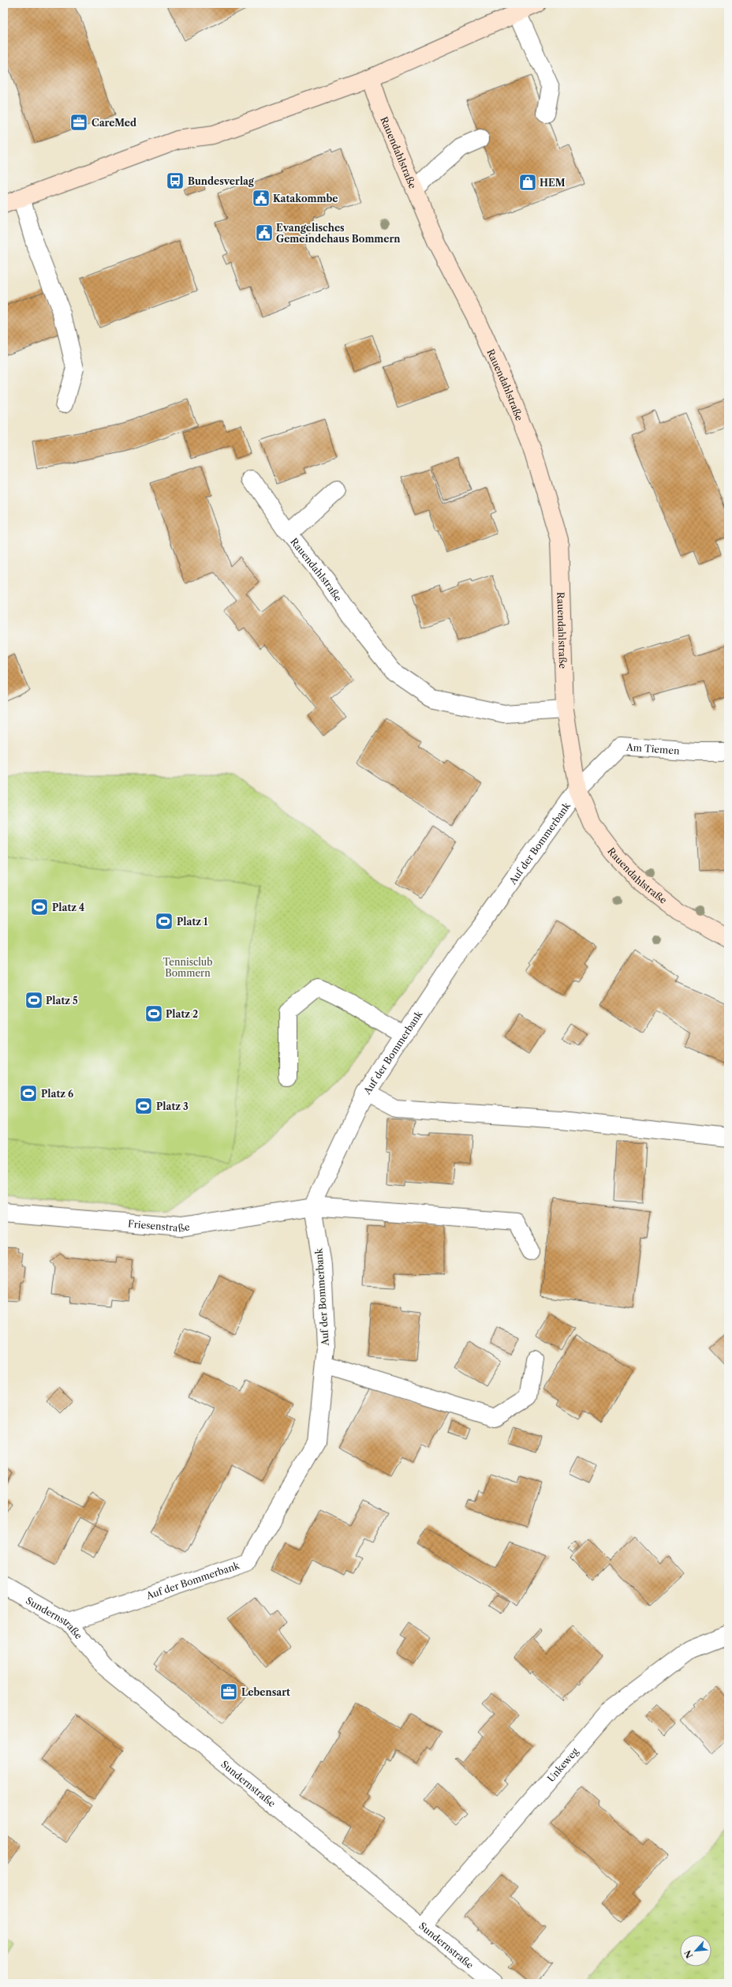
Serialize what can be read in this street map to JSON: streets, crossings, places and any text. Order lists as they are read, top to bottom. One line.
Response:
{"streets":{"street":["Rauendahlstraße","Am Tiemen","Auf der Bommerbank","Friesenstraße","Sundernstraße","Unkeweg"]},"crossings":[["Rauendahlstraße","Am Tiemen"],["Rauendahlstraße","Auf der Bommerbank"],["Am Tiemen","Auf der Bommerbank"],["Auf der Bommerbank","Friesenstraße"],["Auf der Bommerbank","Sundernstraße"],["Sundernstraße","Unkeweg"]],"parks":["Tennisclub Bommern"],"places":{"office":["CareMed","Lebensart"],"bus stop":["Bundesverlag"],"shop":["HEM"],"public building":["Katakommbe","Evangelisches Gemeindehaus Bommern"],"sports":["Platz 4","Platz 1","Platz 5","Platz 2","Platz 6","Platz 3"]},"north":"bottom left"}
